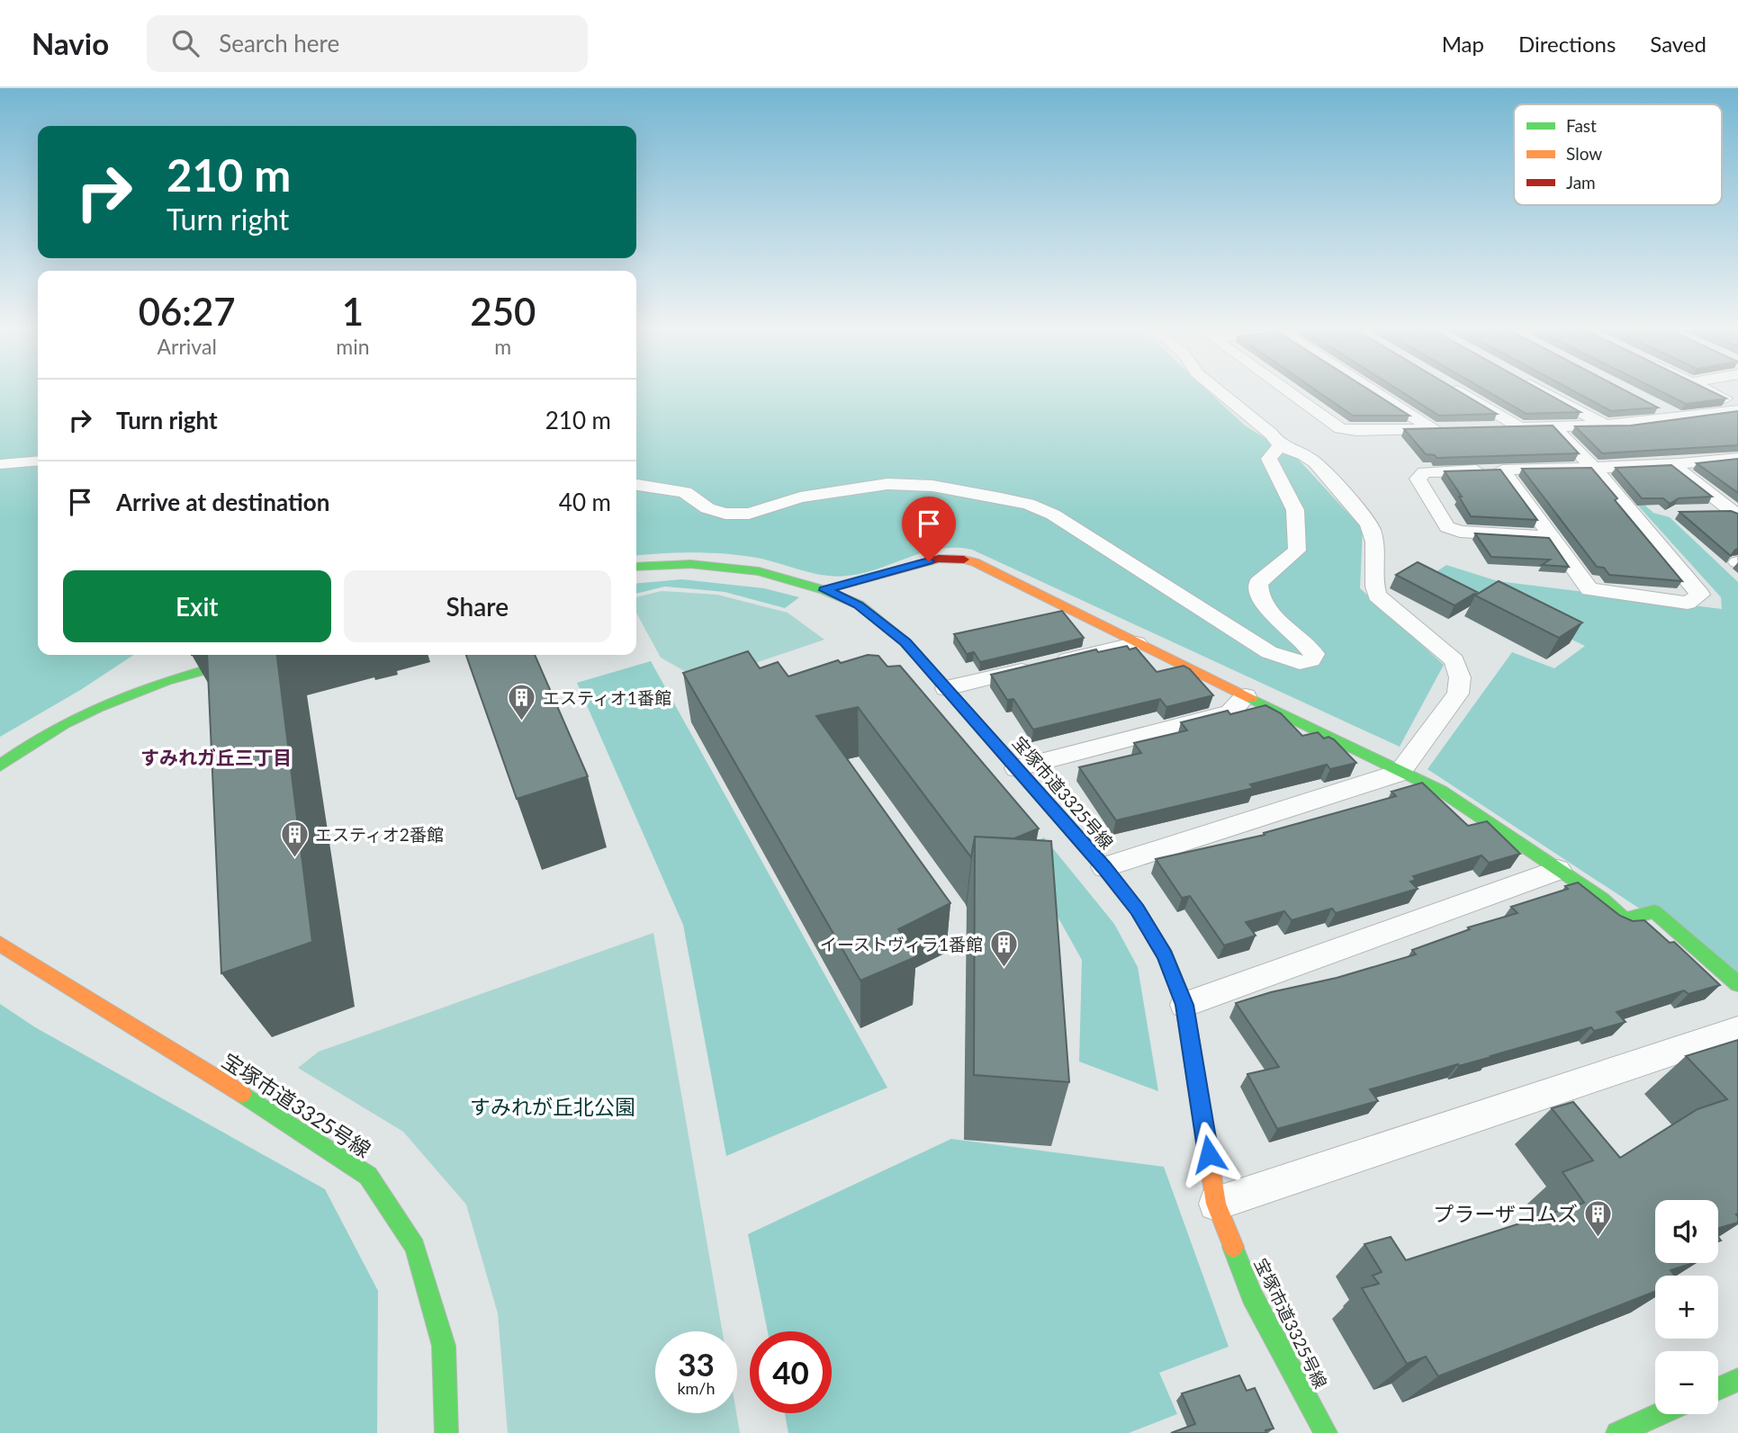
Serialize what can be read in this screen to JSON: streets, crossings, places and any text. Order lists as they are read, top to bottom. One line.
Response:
{"streets":{"street":["宝塚市道3325号線"]},"districts":["すみれガ丘三丁目"],"parks":["すみれが丘北公園"],"places":{"building":["エスティオ1番館","エスティオ2番館","イーストヴィラ1番館","プラーザコムズ"]},"legend":["Fast","Slow","Jam"],"page":{"header":"Navio","search":"Search here","nav":["Map","Directions","Saved"],"turn":["210 m","Turn right"],"eta":["06:27","Arrival","1","min","250","m"],"list":[{"name":"Turn right","value":"210 m"},{"name":"Arrive at destination","value":"40 m"}],"buttons":["Exit","Share"],"map_buttons":["+","−"],"speed":"33 km/h","limit":"40"}}
